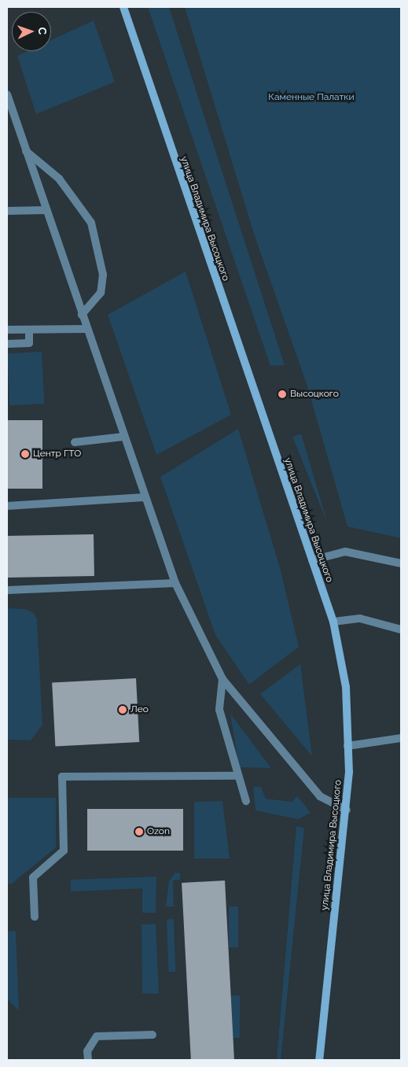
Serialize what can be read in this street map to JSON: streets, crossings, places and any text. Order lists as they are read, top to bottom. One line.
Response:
{"streets":{"main road":["улица Владимира Высоцкого"]},"parks":["Каменные Палатки"],"places":["Высоцкого","Центр ГТО","Лео","Ozon"],"north":"right"}
